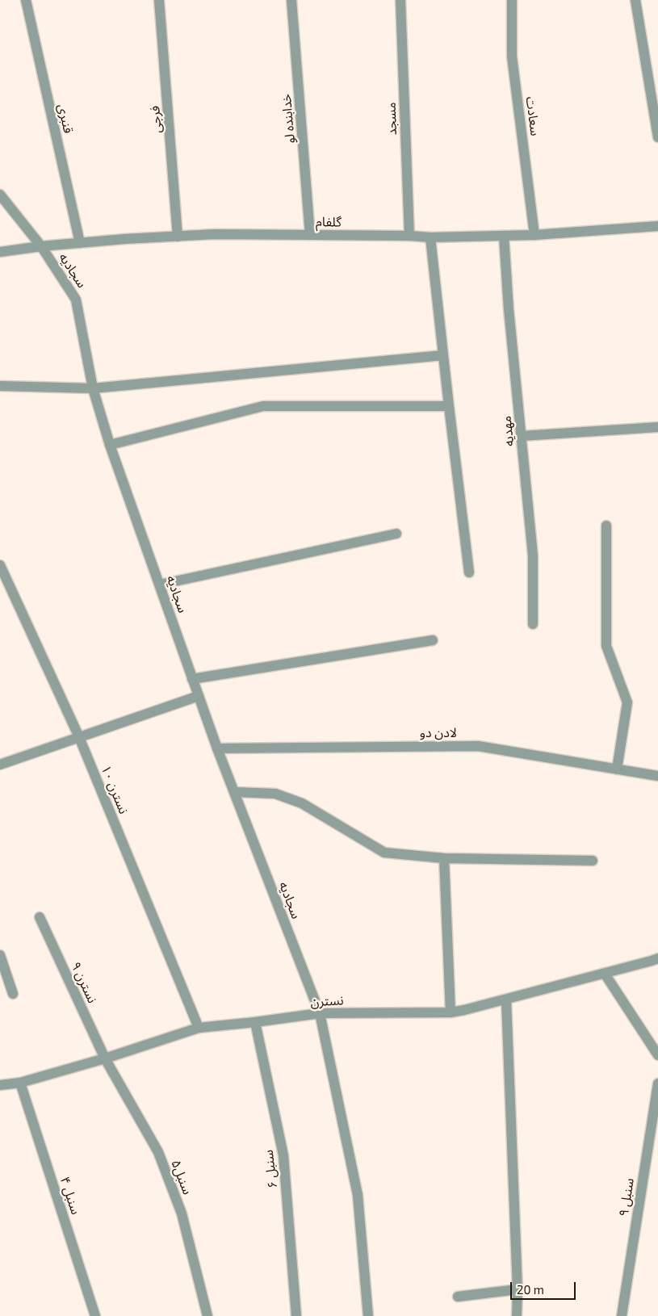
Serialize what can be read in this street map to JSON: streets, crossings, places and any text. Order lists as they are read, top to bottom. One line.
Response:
{"streets":{"street":["سعادت","قنبری","خدابنده لو","مسجد","فرجی","گلفام","سجادیه","مهدیه","لادن دو","نسترن ۱۰","نسترن ۹","نسترن","سنبل ۶","سنبل۵","سنبل ۴","سنبل ۹"]},"crossings":[["سعادت","گلفام"],["قنبری","گلفام"],["خدابنده لو","گلفام"],["مسجد","گلفام"],["فرجی","گلفام"],["گلفام","سجادیه"],["گلفام","مهدیه"],["سجادیه","لادن دو"],["سجادیه","نسترن"],["نسترن ۱۰","نسترن"],["نسترن ۹","نسترن"],["نسترن ۹","سنبل۵"],["نسترن","سنبل ۶"],["نسترن","سنبل۵"],["نسترن","سنبل ۴"]],"scale_bar":"20 m"}
